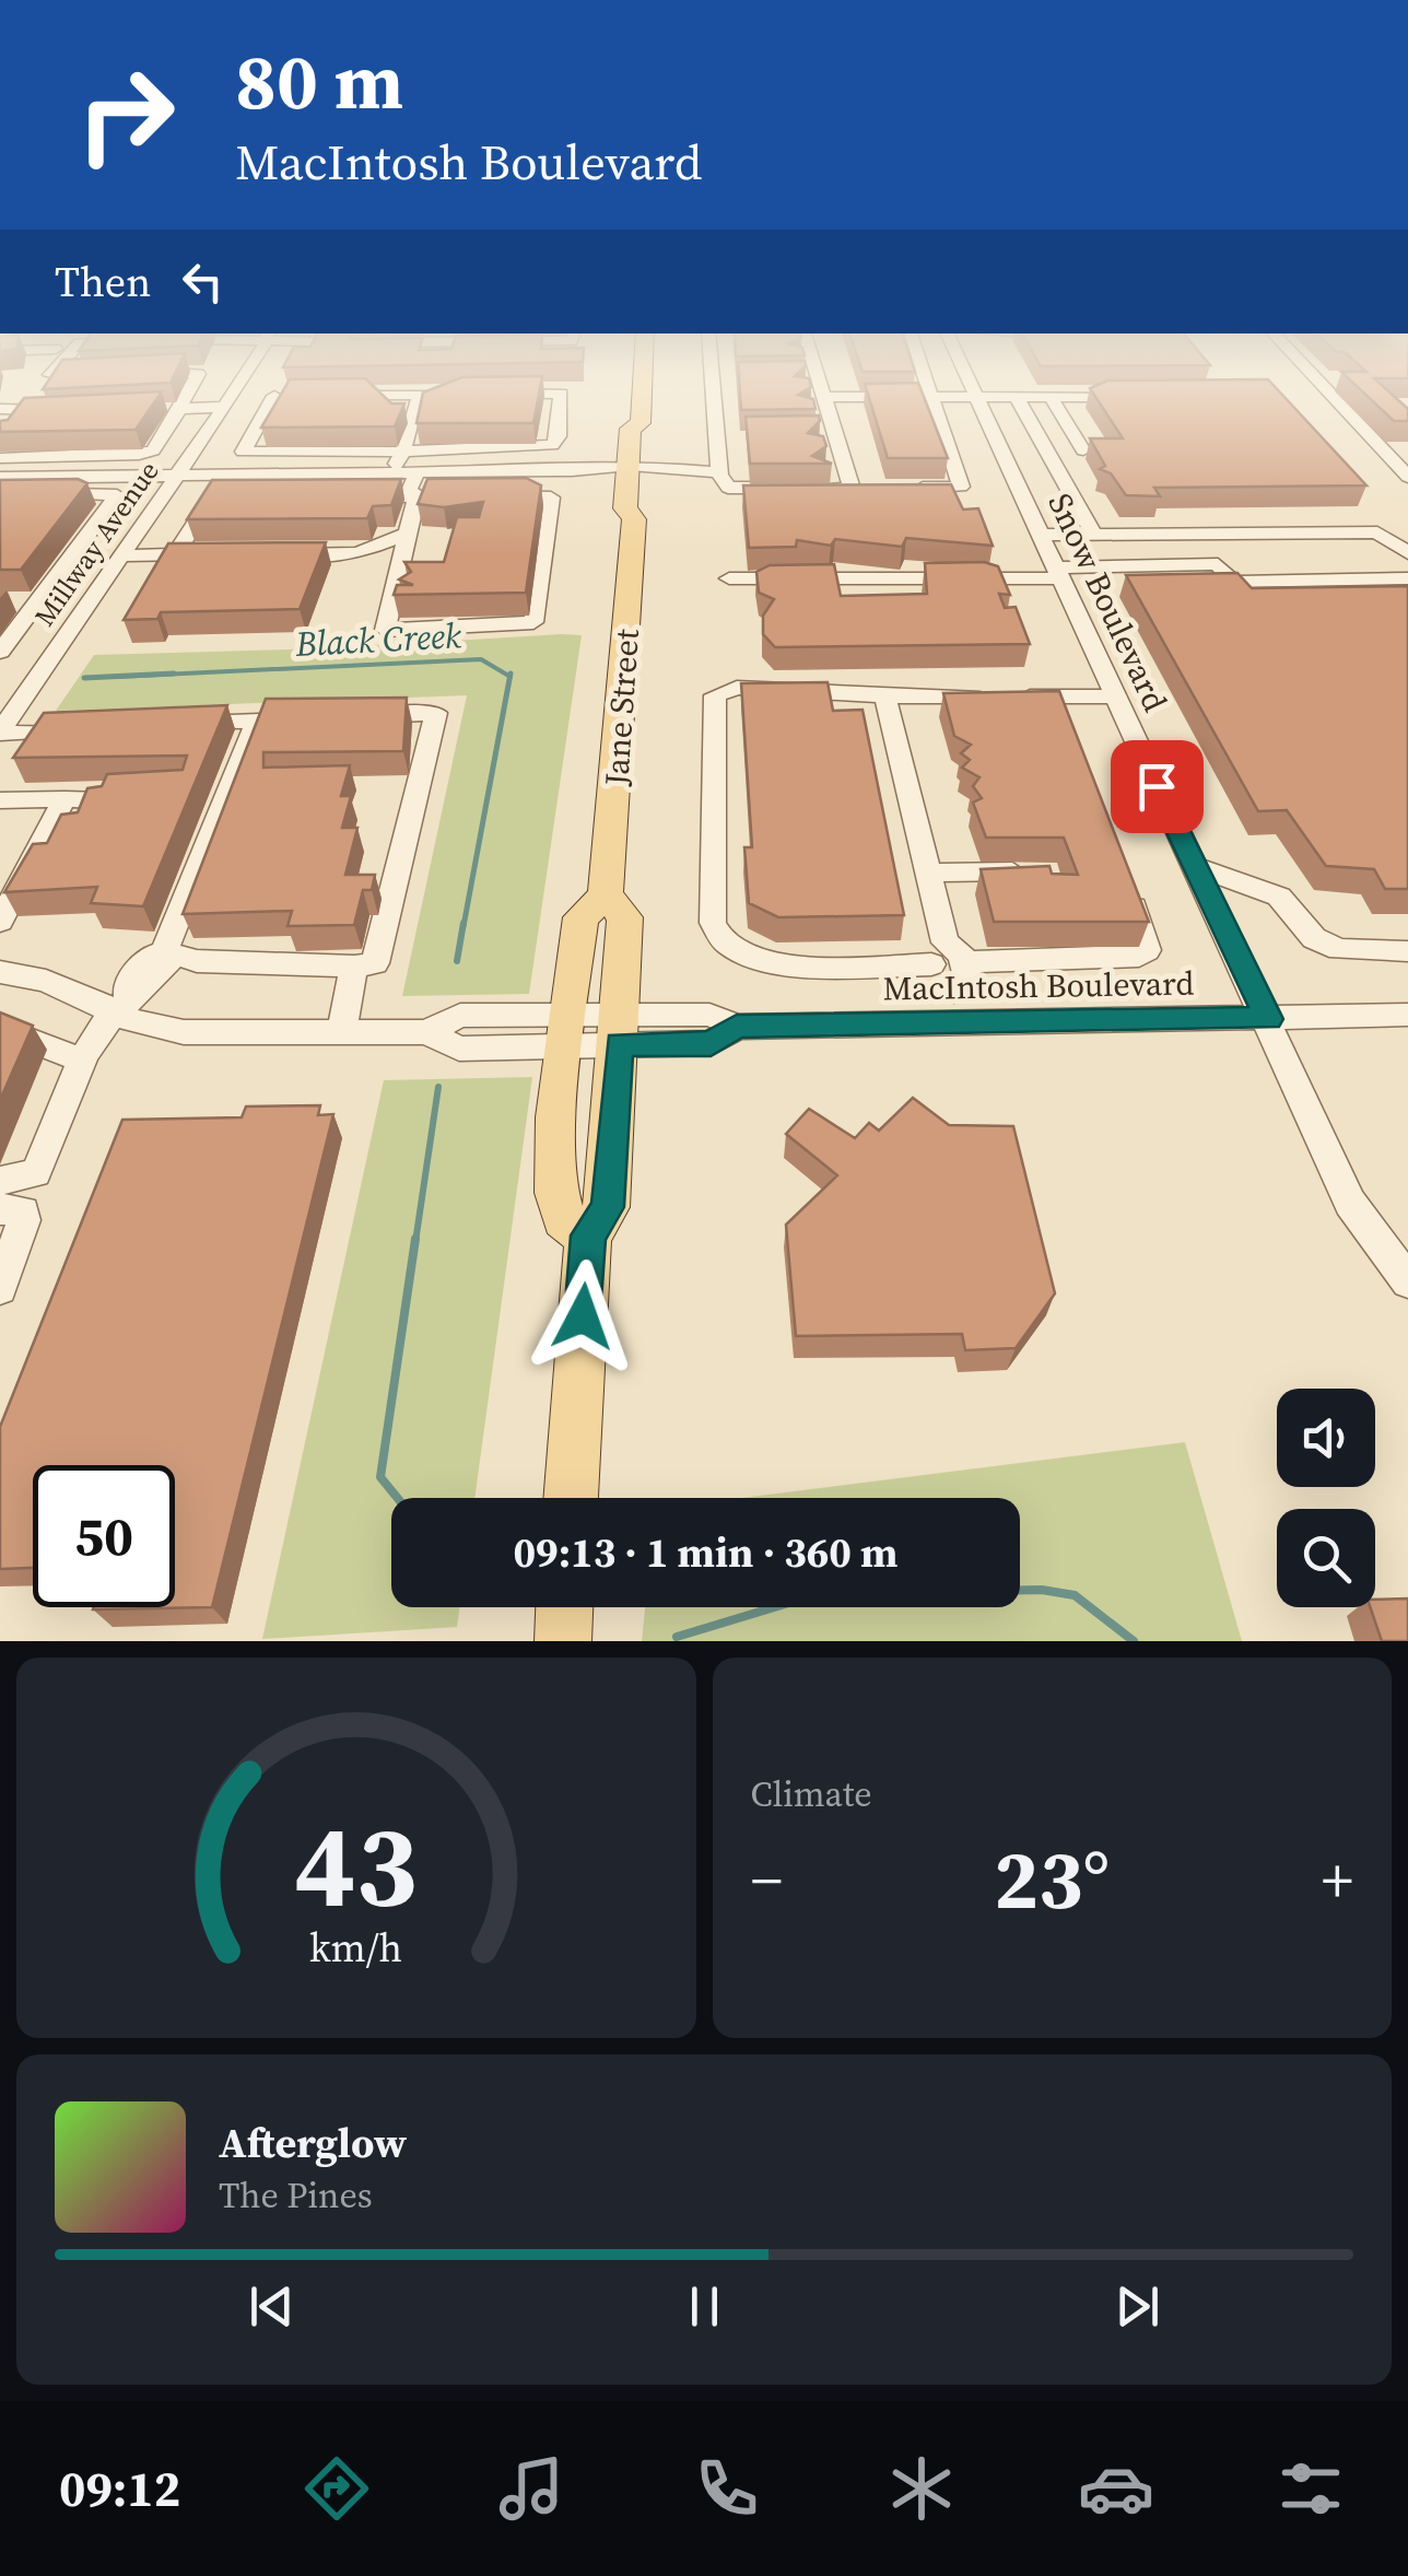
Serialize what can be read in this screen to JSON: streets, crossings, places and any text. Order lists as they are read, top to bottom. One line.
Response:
{"streets":{"main road":["Jane Street"],"street":["Millway Avenue","Snow Boulevard","MacIntosh Boulevard"]},"crossings":[["Snow Boulevard","MacIntosh Boulevard"],["Jane Street","MacIntosh Boulevard"]],"water":["Black Creek"],"page":{"turn":["80 m","MacIntosh Boulevard"],"then":"Then","limit":"50","trip":"09:13 · 1 min · 360 m","tile":"Climate","heat":["−","23°","+"],"song":["Afterglow","The Pines"],"tabs":"09:12","gauge":["43","km/h"]}}
